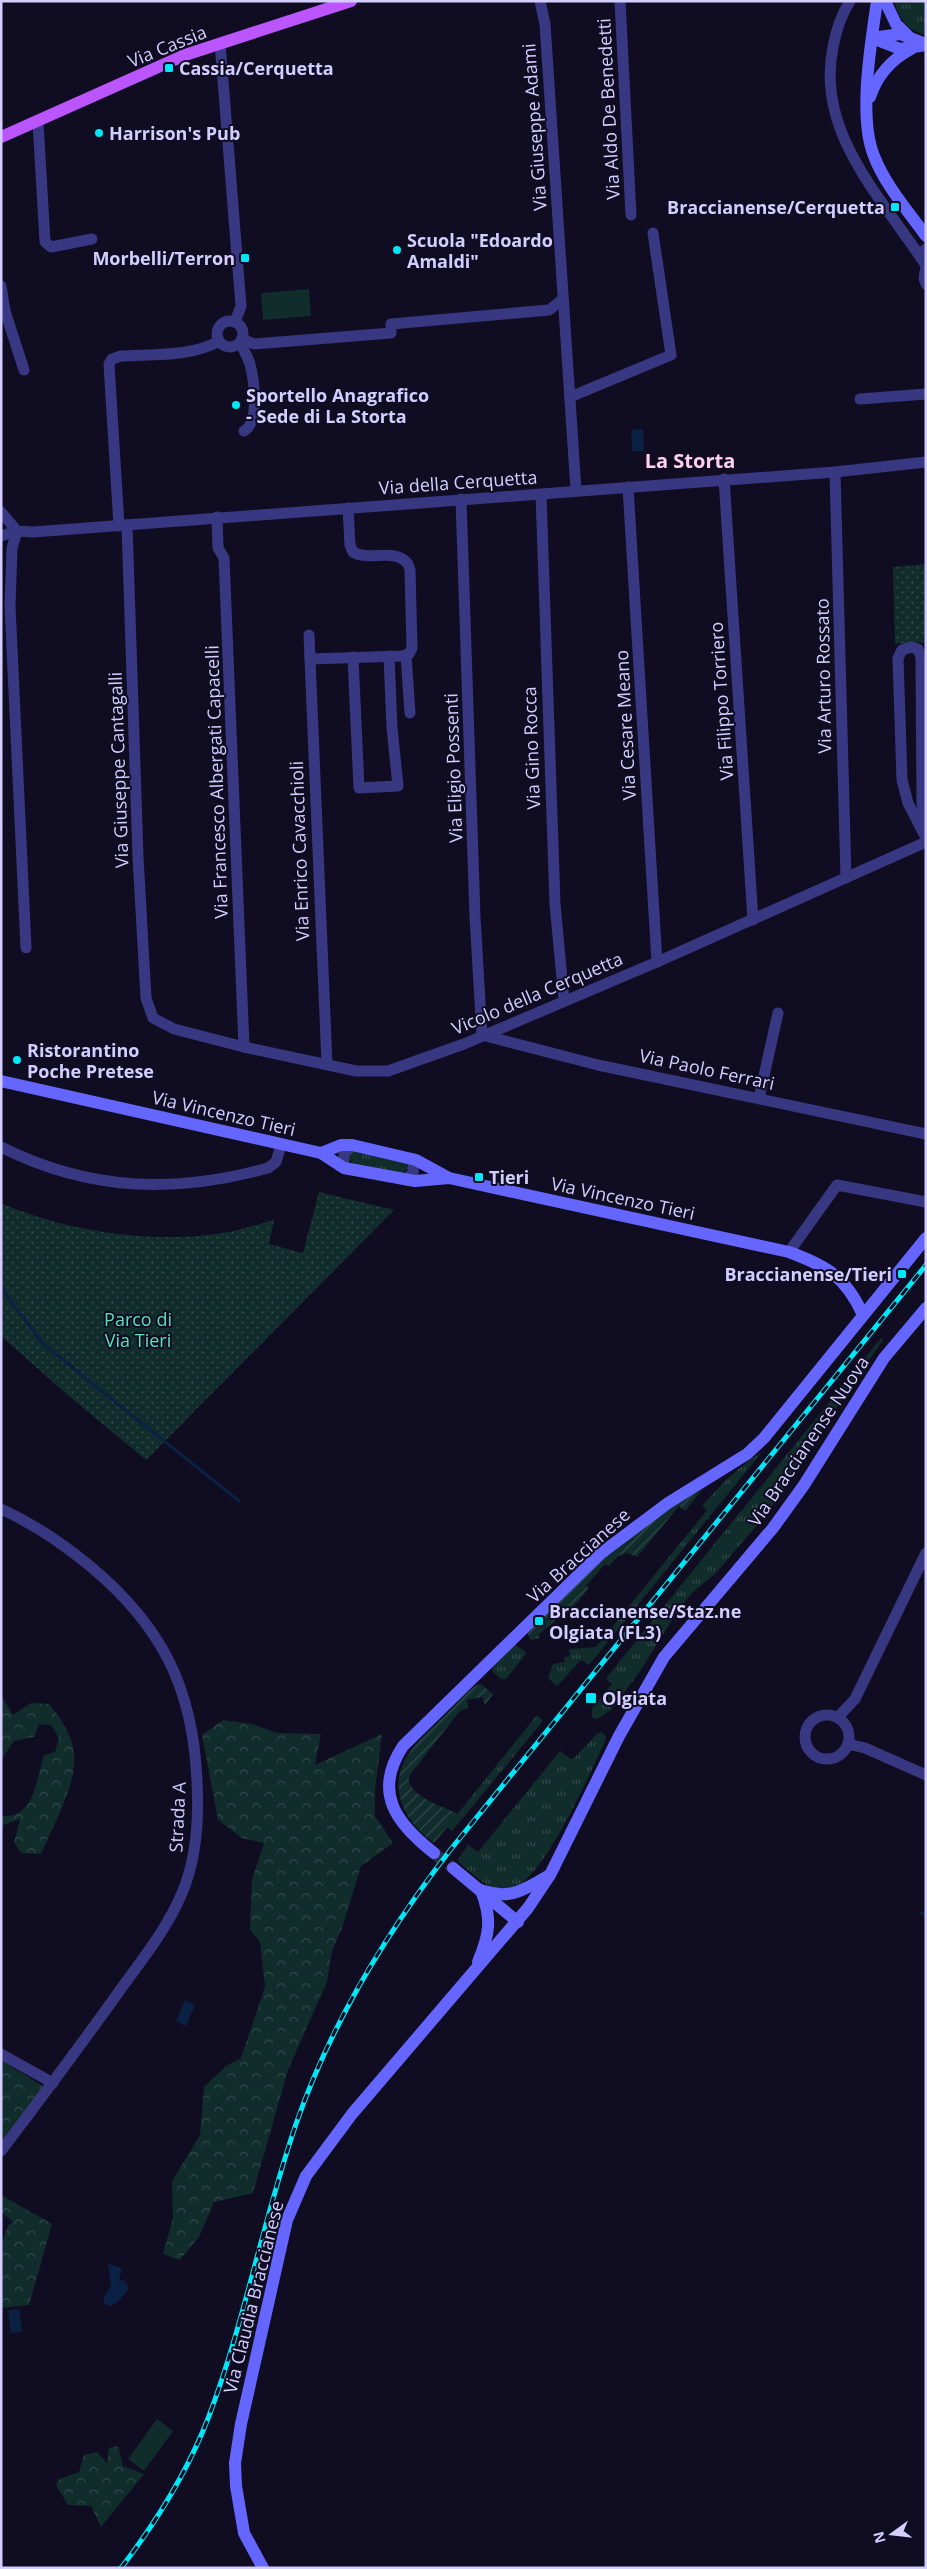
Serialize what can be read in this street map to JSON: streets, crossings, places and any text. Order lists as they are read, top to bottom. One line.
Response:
{"streets":{"main road":["Via Cassia"],"street":["Via Aldo De Benedetti","Via Giuseppe Adami","Via della Cerquetta","Via Arturo Rossato","Via Filippo Torriero","Via Cesare Meano","Via Gino Rocca","Via Eligio Possenti","Via Giuseppe Cantagalli","Via Francesco Albergati Capacelli","Via Enrico Cavacchioli","Vicolo della Cerquetta","Via Paolo Ferrari","Via Vincenzo Tieri","Via Braccianense Nuova","Via Braccianese","Strada A","Via Claudia Braccianese"]},"crossings":[["Via Giuseppe Adami","Via della Cerquetta"],["Via della Cerquetta","Via Arturo Rossato"],["Via della Cerquetta","Via Filippo Torriero"],["Via della Cerquetta","Via Cesare Meano"],["Via della Cerquetta","Via Gino Rocca"],["Via della Cerquetta","Via Eligio Possenti"],["Via della Cerquetta","Via Giuseppe Cantagalli"],["Via della Cerquetta","Via Francesco Albergati Capacelli"],["Via Arturo Rossato","Vicolo della Cerquetta"],["Via Filippo Torriero","Vicolo della Cerquetta"],["Via Cesare Meano","Vicolo della Cerquetta"],["Via Gino Rocca","Vicolo della Cerquetta"],["Via Eligio Possenti","Vicolo della Cerquetta"],["Via Eligio Possenti","Via Paolo Ferrari"],["Via Giuseppe Cantagalli","Vicolo della Cerquetta"],["Via Francesco Albergati Capacelli","Vicolo della Cerquetta"],["Via Enrico Cavacchioli","Vicolo della Cerquetta"],["Vicolo della Cerquetta","Via Paolo Ferrari"],["Via Vincenzo Tieri","Via Braccianese"]],"districts":["La Storta"],"parks":["Parco di Via Tieri"],"places":{"transit":["Cassia/Cerquetta","Braccianense/Cerquetta","Morbelli/Terron","Tieri","Braccianense/Tieri","Braccianense/Staz.ne Olgiata (FL3)","Olgiata"],"other":["Harrison's Pub","Scuola \"Edoardo Amaldi\"","Sportello Anagrafico - Sede di La Storta","Ristorantino Poche Pretese"]},"north":"left"}
